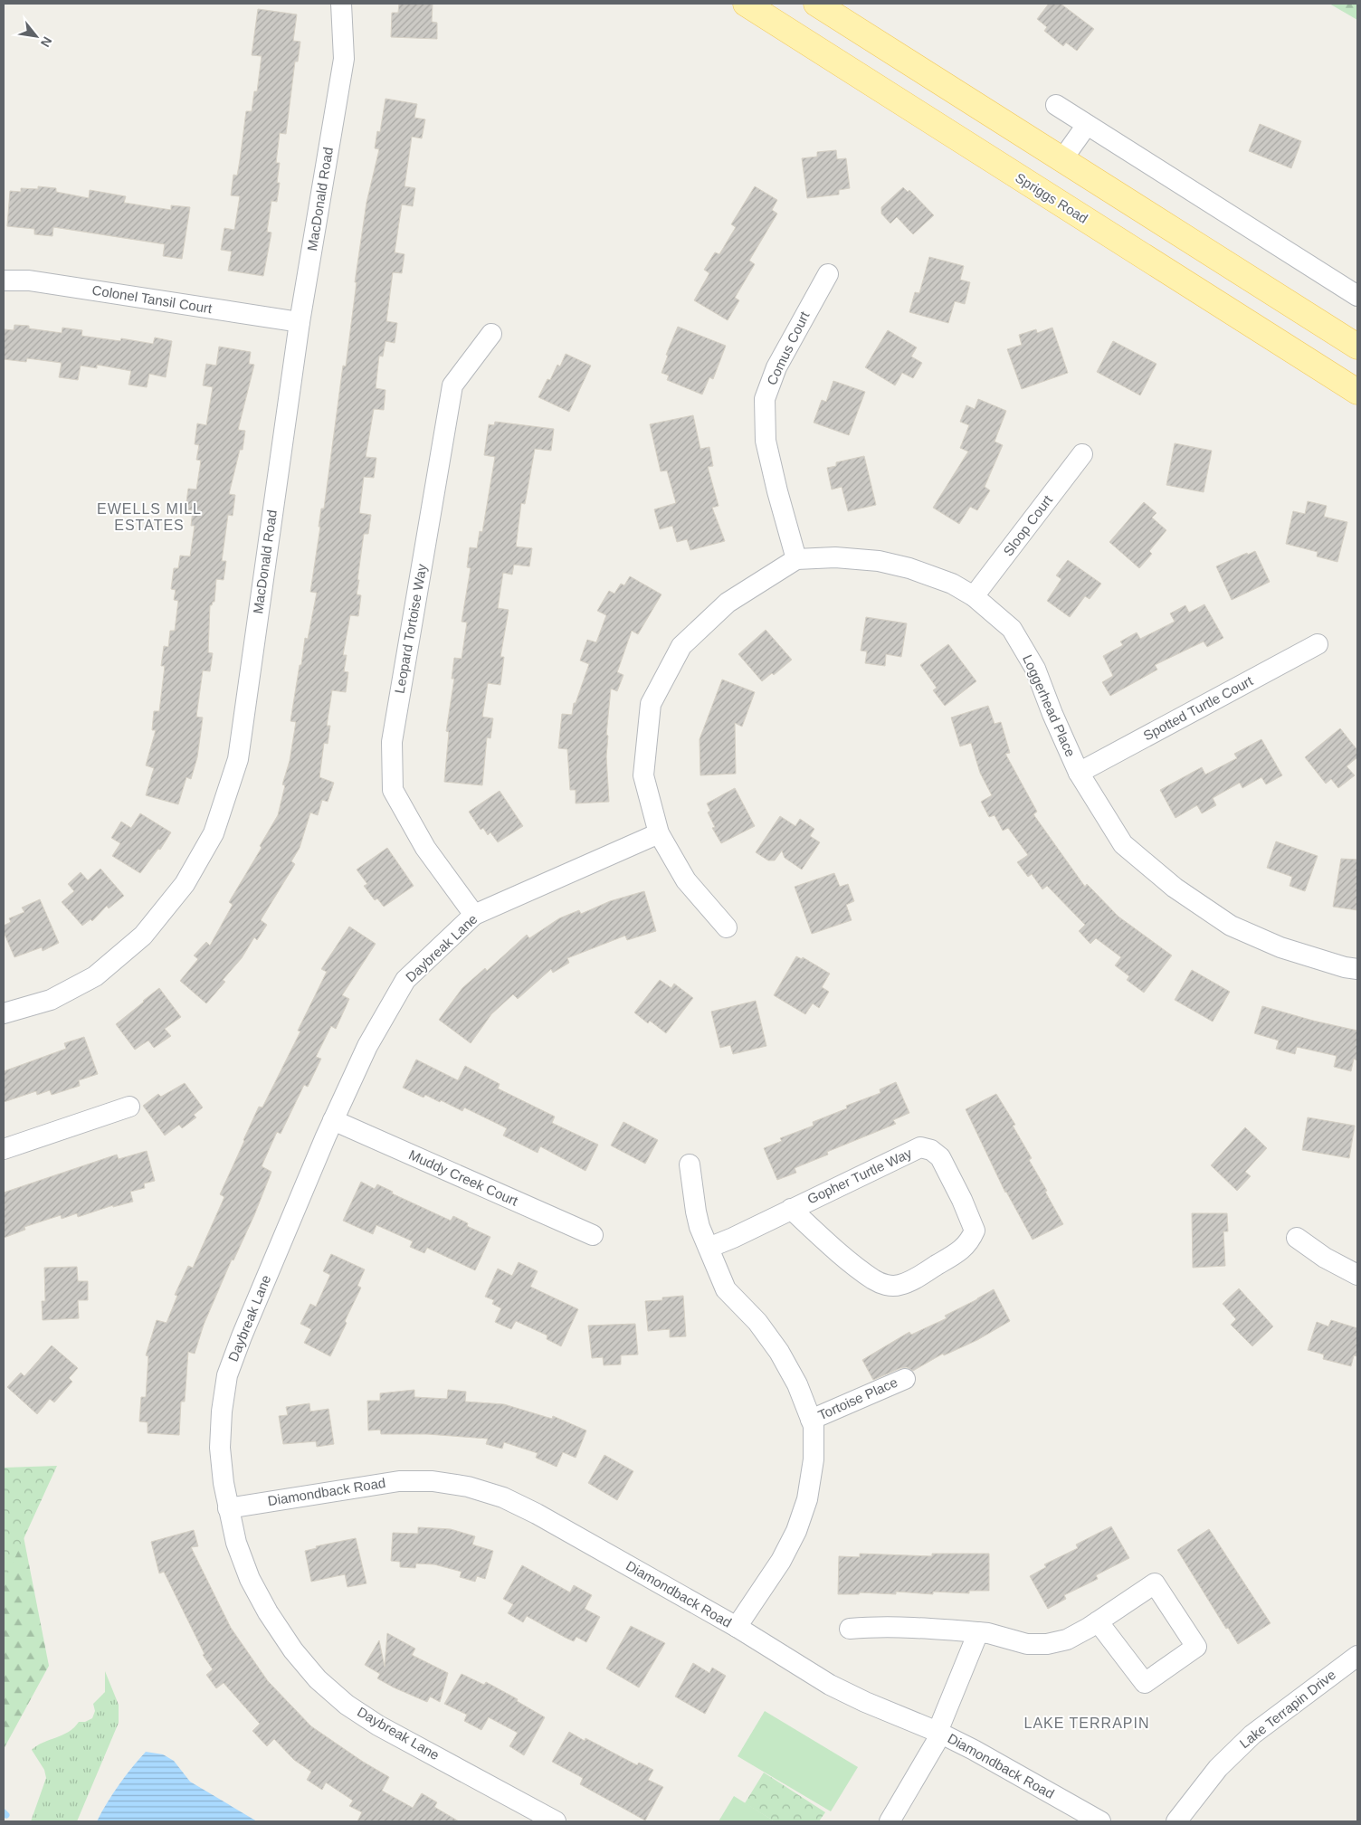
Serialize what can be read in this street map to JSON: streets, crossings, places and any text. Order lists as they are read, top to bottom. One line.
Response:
{"streets":{"main road":["Spriggs Road"],"street":["MacDonald Road","Colonel Tansil Court","Comus Court","Sloop Court","Leopard Tortoise Way","Loggerhead Place","Spotted Turtle Court","Daybreak Lane","Gopher Turtle Way","Muddy Creek Court","Tortoise Place","Diamondback Road","Lake Terrapin Drive"]},"crossings":[["MacDonald Road","Colonel Tansil Court"],["Comus Court","Loggerhead Place"],["Sloop Court","Loggerhead Place"],["Leopard Tortoise Way","Daybreak Lane"],["Loggerhead Place","Spotted Turtle Court"],["Loggerhead Place","Daybreak Lane"],["Daybreak Lane","Muddy Creek Court"],["Daybreak Lane","Diamondback Road"]],"districts":["EWELLS MILL ESTATES","LAKE TERRAPIN"],"north":"bottom right"}
